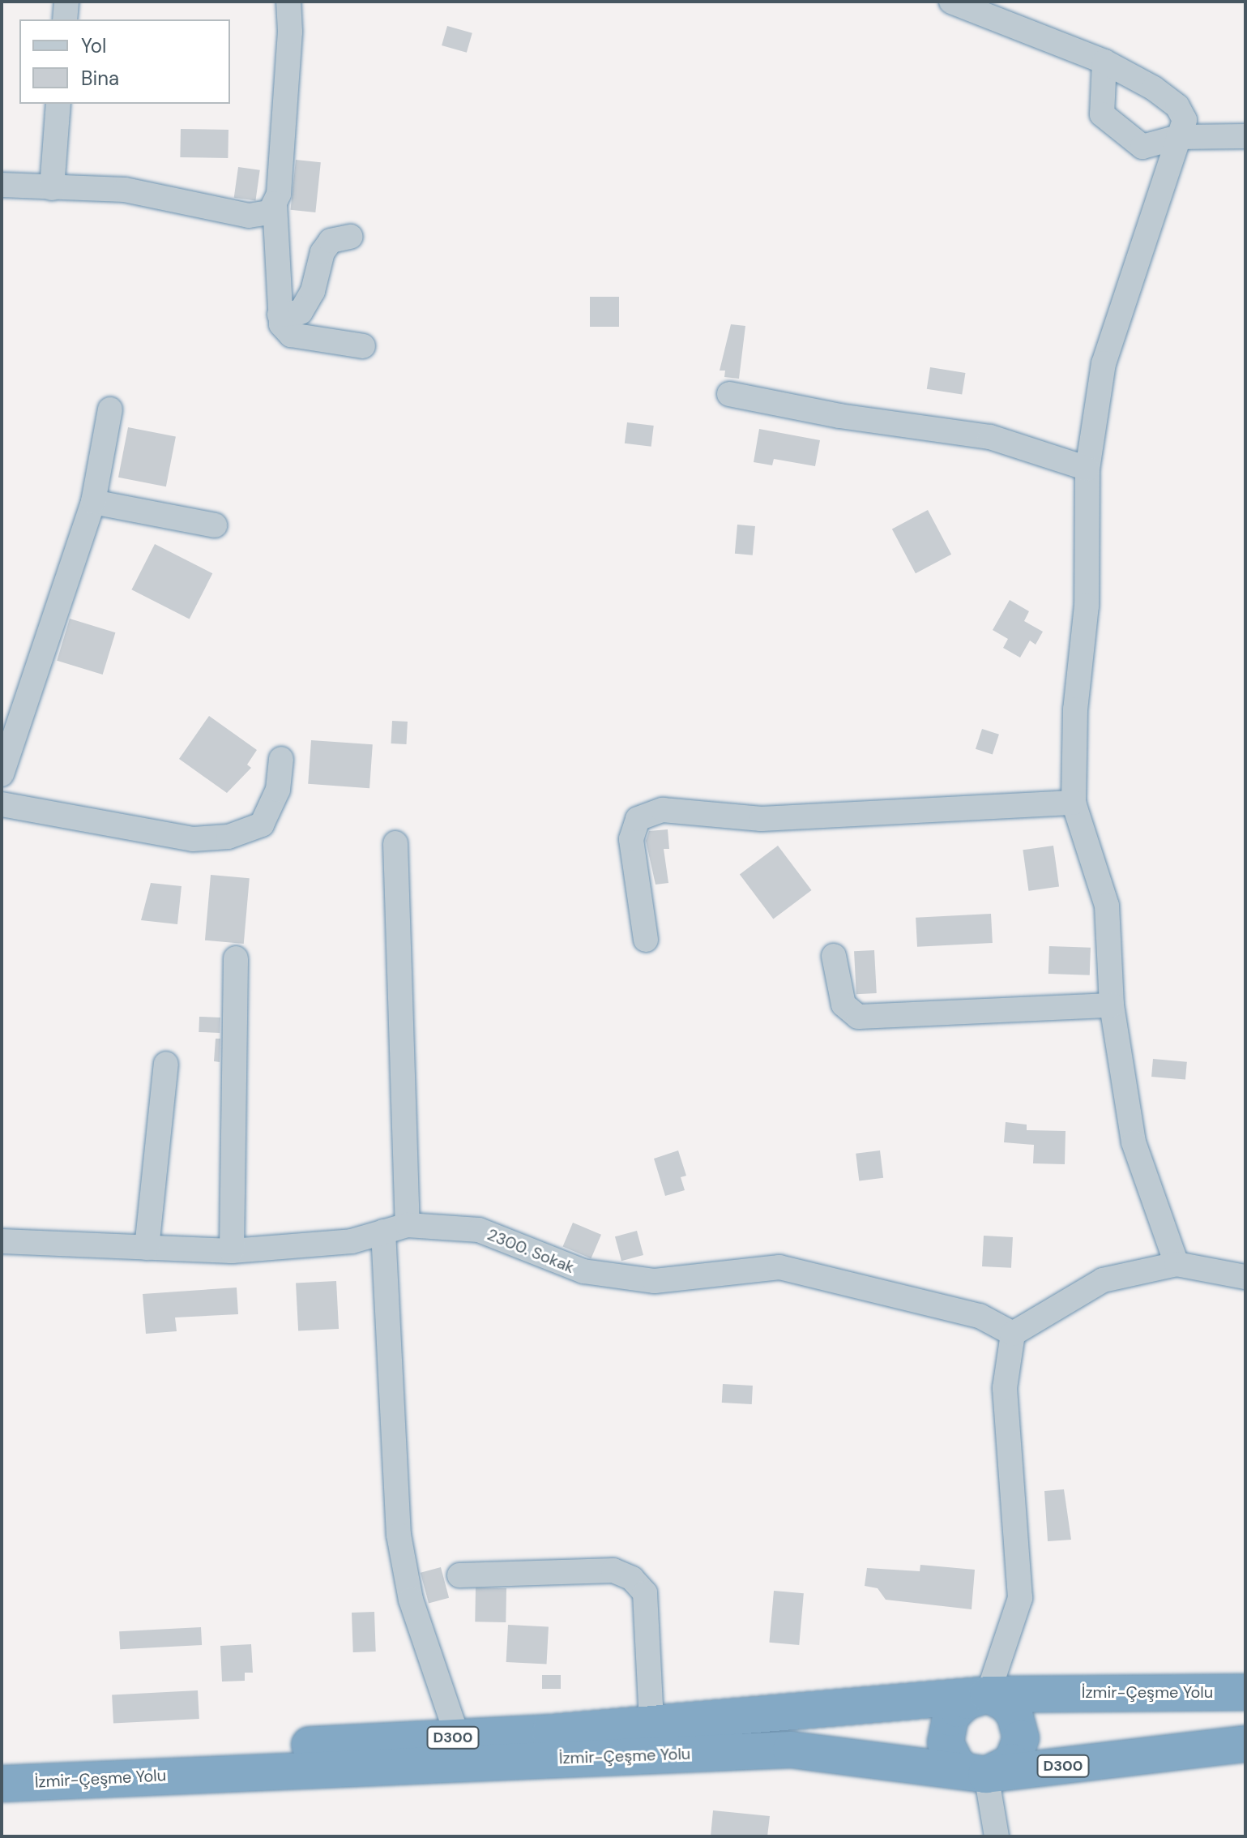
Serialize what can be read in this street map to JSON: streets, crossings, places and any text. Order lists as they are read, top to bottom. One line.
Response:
{"streets":{"highway":["İzmir-Çeşme Yolu","D300"],"street":["2300. Sokak"]},"legend":["Yol","Bina"]}
